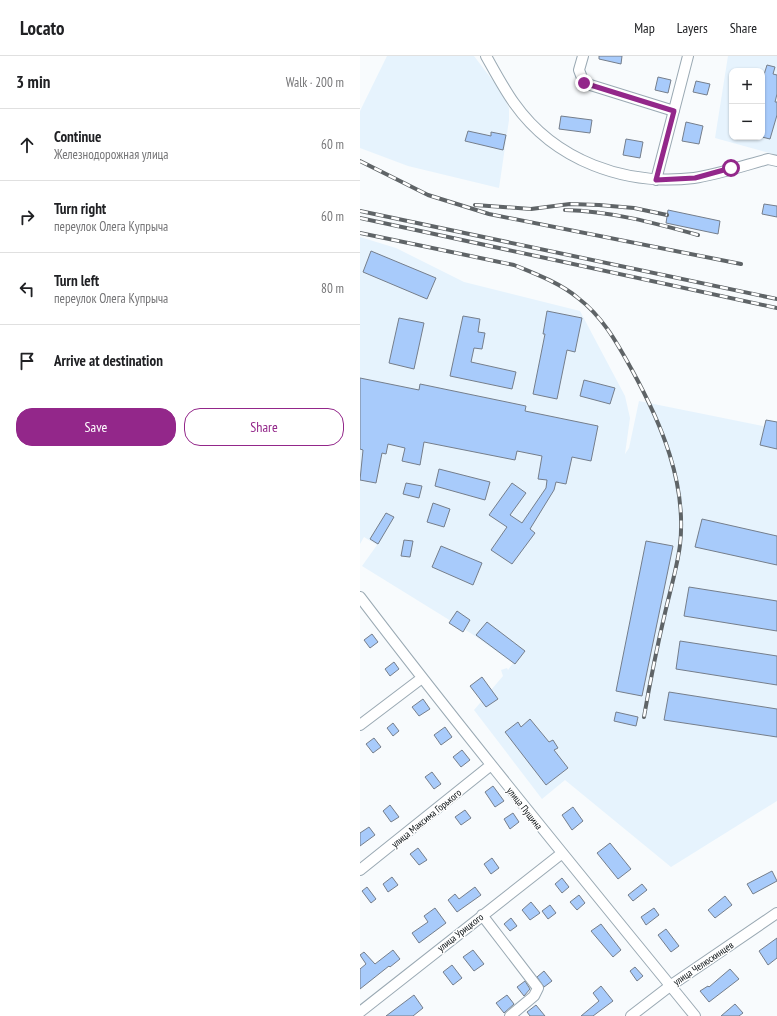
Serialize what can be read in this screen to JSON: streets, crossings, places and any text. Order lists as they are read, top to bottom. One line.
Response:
{"streets":{"street":["улица Пущина","улица Максима Горького","улица Урицкого","улица Челюскинцев"]},"crossings":[["улица Пущина","улица Максима Горького"],["улица Пущина","улица Урицкого"],["улица Пущина","улица Челюскинцев"]],"page":{"header":"Locato","nav":["Map","Layers","Share"],"heading":["3 min","Walk · 200 m"],"map_buttons":["+","−"],"list":[["Continue","Железнодорожная улица","60 m"],["Turn right","переулок Олега Купрыча","60 m"],["Turn left","переулок Олега Купрыча","80 m"],"Arrive at destination"],"buttons":["Save","Share"]}}
